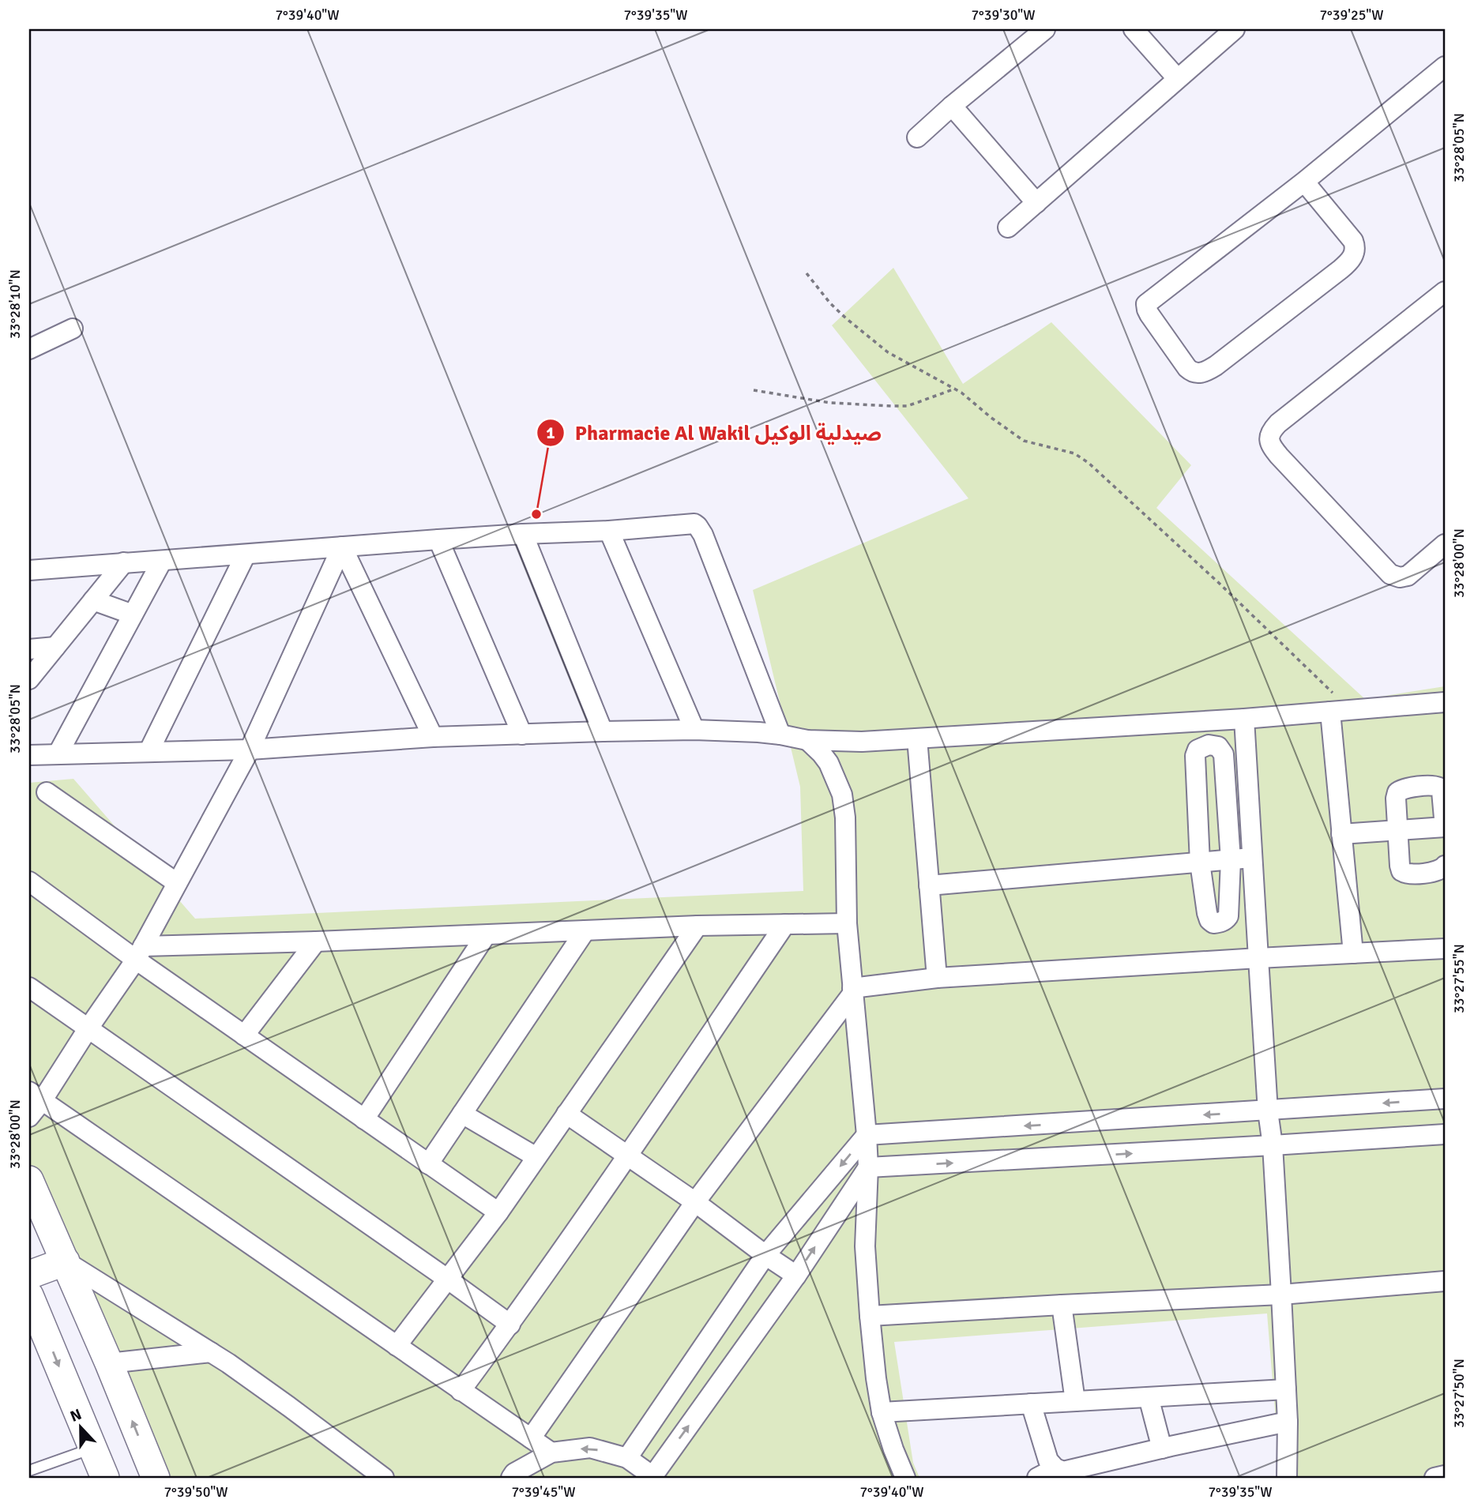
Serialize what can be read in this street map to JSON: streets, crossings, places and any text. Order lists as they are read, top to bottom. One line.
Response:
{"places":["Pharmacie Al Wakil صيدلية الوكيل"],"north":"top","coordinates":["7°39'40\"W","7°39'35\"W","7°39'30\"W","7°39'25\"W","33°28'05\"N","33°28'10\"N","33°28'00\"N","33°27'55\"N","33°27'50\"N","7°39'50\"W","7°39'45\"W"]}
